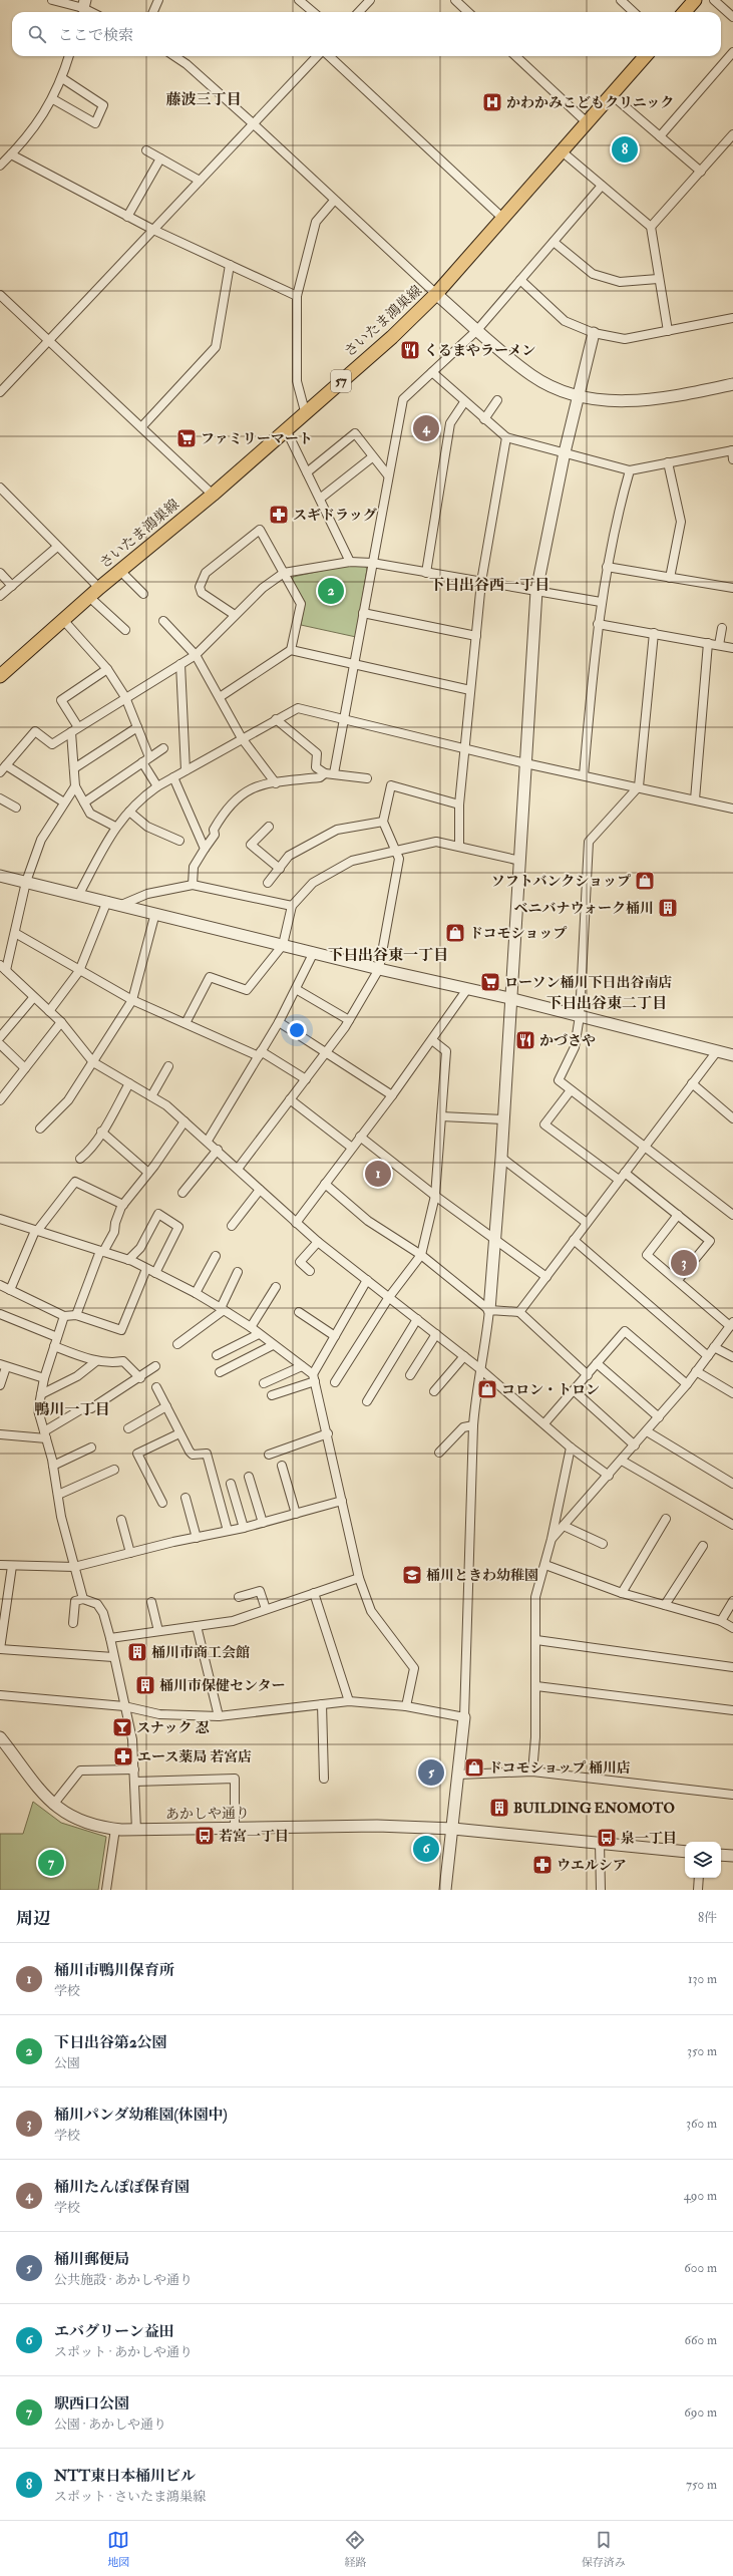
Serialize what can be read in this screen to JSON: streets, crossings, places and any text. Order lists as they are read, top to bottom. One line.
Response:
{"streets":{"main road":["さいたま鴻巣線","57"],"street":["あかしや通り"]},"districts":["藤波三丁目","下日出谷西一丁目","下日出谷東一丁目","下日出谷東二丁目","鴨川一丁目"],"places":{"hospital":["かわかみこどもクリニック"],"restaurant":["くるまやラーメン","かづさや"],"supermarket":["ファミリーマート","ローソン桶川下日出谷南店"],"pharmacy":["スギドラッグ","エース薬局 若宮店","ウエルシア"],"shop":["ソフトバンクショップ","ドコモショップ","コロン・トロン","ドコモショップ 桶川店"],"building":["ベニバナウォーク桶川","桶川市商工会館","桶川市保健センター","BUILDING ENOMOTO"],"school or university":["桶川ときわ幼稚園"],"bar":["スナック 忍"],"bus stop":["若宮一丁目","泉一丁目"]},"page":{"search":"ここで検索","pins":["8","4","2","1","3","5","6","7"],"heading":["周辺","8件"],"list":[{"mark":"1","name":"桶川市鴨川保育所","note":"学校","value":"130 m"},{"mark":"2","name":"下日出谷第2公園","note":"公園","value":"350 m"},{"mark":"3","name":"桶川パンダ幼稚園(休園中)","note":"学校","value":"360 m"},{"mark":"4","name":"桶川たんぽぽ保育園","note":"学校","value":"490 m"},{"mark":"5","name":"桶川郵便局","note":"公共施設 · あかしや通り","value":"600 m"},{"mark":"6","name":"エバグリーン益田","note":"スポット · あかしや通り","value":"660 m"},{"mark":"7","name":"駅西口公園","note":"公園 · あかしや通り","value":"690 m"},{"mark":"8","name":"NTT東日本桶川ビル","note":"スポット · さいたま鴻巣線","value":"750 m"}],"nav":["地図","経路","保存済み"]}}
